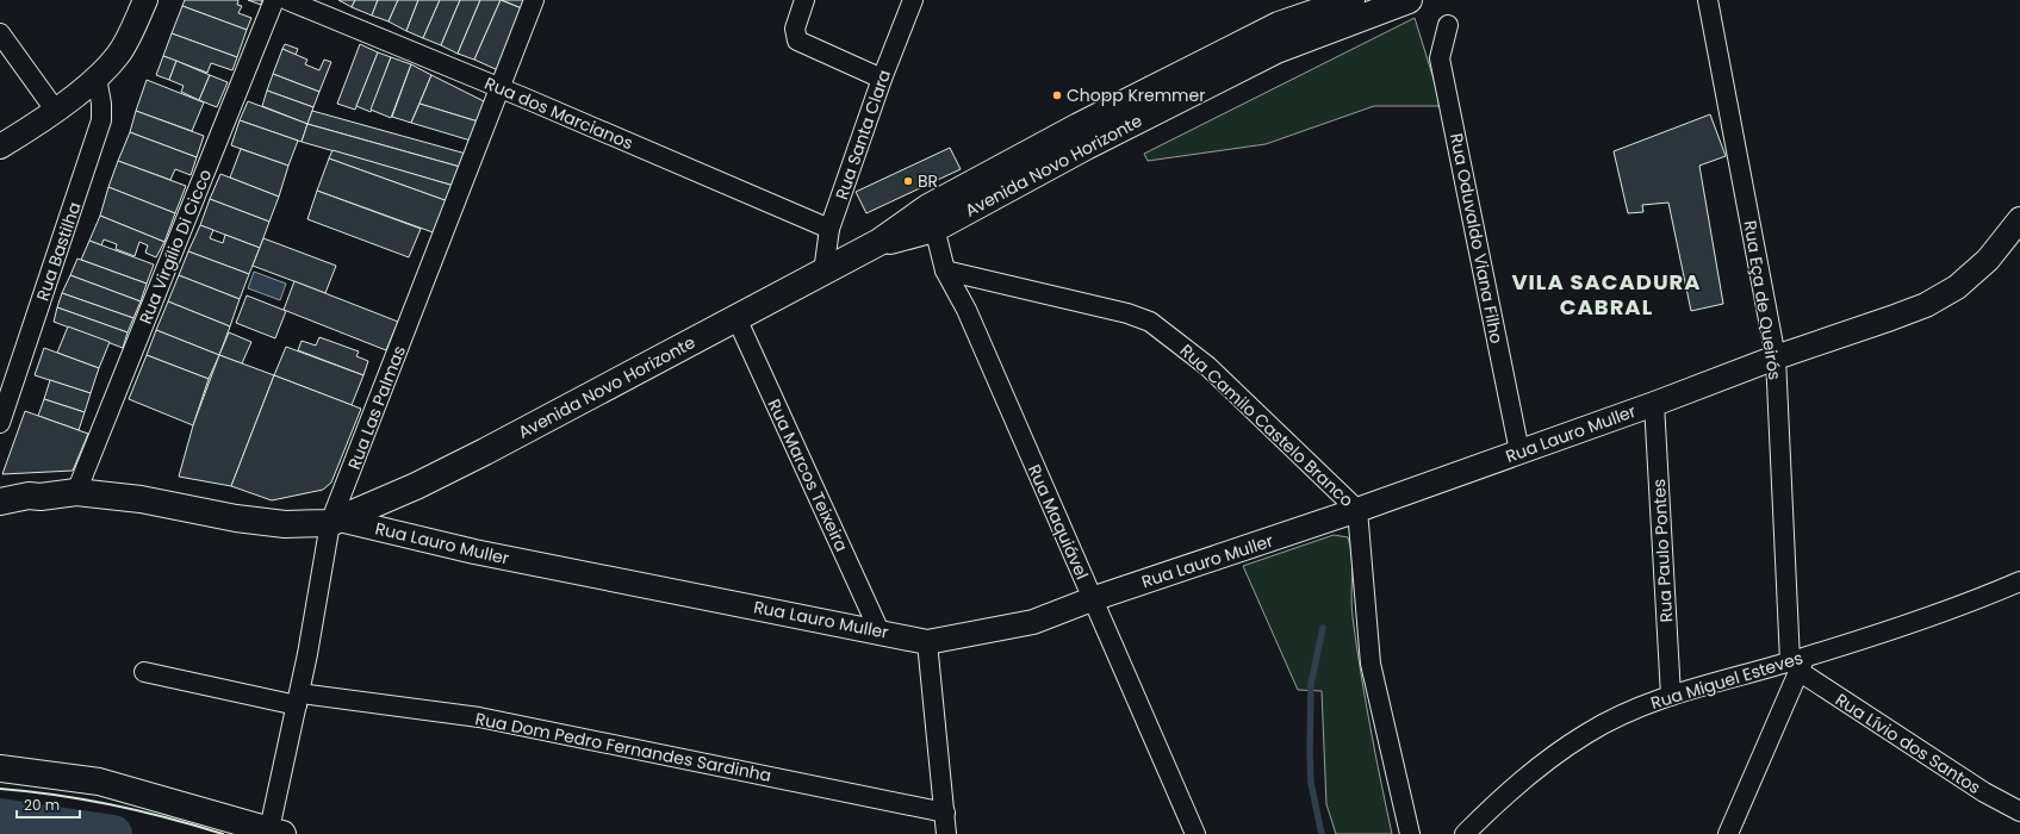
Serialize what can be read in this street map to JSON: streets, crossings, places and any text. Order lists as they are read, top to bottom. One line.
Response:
{"streets":{"main road":["Avenida Novo Horizonte","Rua Lauro Muller"],"street":["Rua dos Marcianos","Rua Santa Clara","Rua Oduvaldo Viana Filho","Rua Virgílio Di Cicco","Rua Bastilha","Rua Eça de Queirós","Rua Las Palmas","Rua Camilo Castelo Branco","Rua Marcos Teixeira","Rua Maquiável","Rua Paulo Pontes","Rua Miguel Esteves","Rua Lívio dos Santos","Rua Dom Pedro Fernandes Sardinha"]},"crossings":[["Rua dos Marcianos","Rua Santa Clara"],["Rua dos Marcianos","Rua Las Palmas"],["Rua Santa Clara","Avenida Novo Horizonte"],["Avenida Novo Horizonte","Rua Las Palmas"],["Avenida Novo Horizonte","Rua Lauro Muller"],["Avenida Novo Horizonte","Rua Marcos Teixeira"],["Avenida Novo Horizonte","Rua Maquiável"],["Rua Oduvaldo Viana Filho","Rua Lauro Muller"],["Rua Virgílio Di Cicco","Rua Lauro Muller"],["Rua Eça de Queirós","Rua Lauro Muller"],["Rua Eça de Queirós","Rua Miguel Esteves"],["Rua Eça de Queirós","Rua Lívio dos Santos"],["Rua Las Palmas","Rua Lauro Muller"],["Rua Las Palmas","Rua Dom Pedro Fernandes Sardinha"],["Rua Camilo Castelo Branco","Rua Lauro Muller"],["Rua Camilo Castelo Branco","Rua Maquiável"],["Rua Lauro Muller","Rua Marcos Teixeira"],["Rua Lauro Muller","Rua Maquiável"],["Rua Lauro Muller","Rua Paulo Pontes"],["Rua Paulo Pontes","Rua Miguel Esteves"],["Rua Miguel Esteves","Rua Lívio dos Santos"]],"districts":["VILA SACADURA CABRAL"],"places":["Chopp Kremmer","BR"],"scale_bar":"20 m"}
